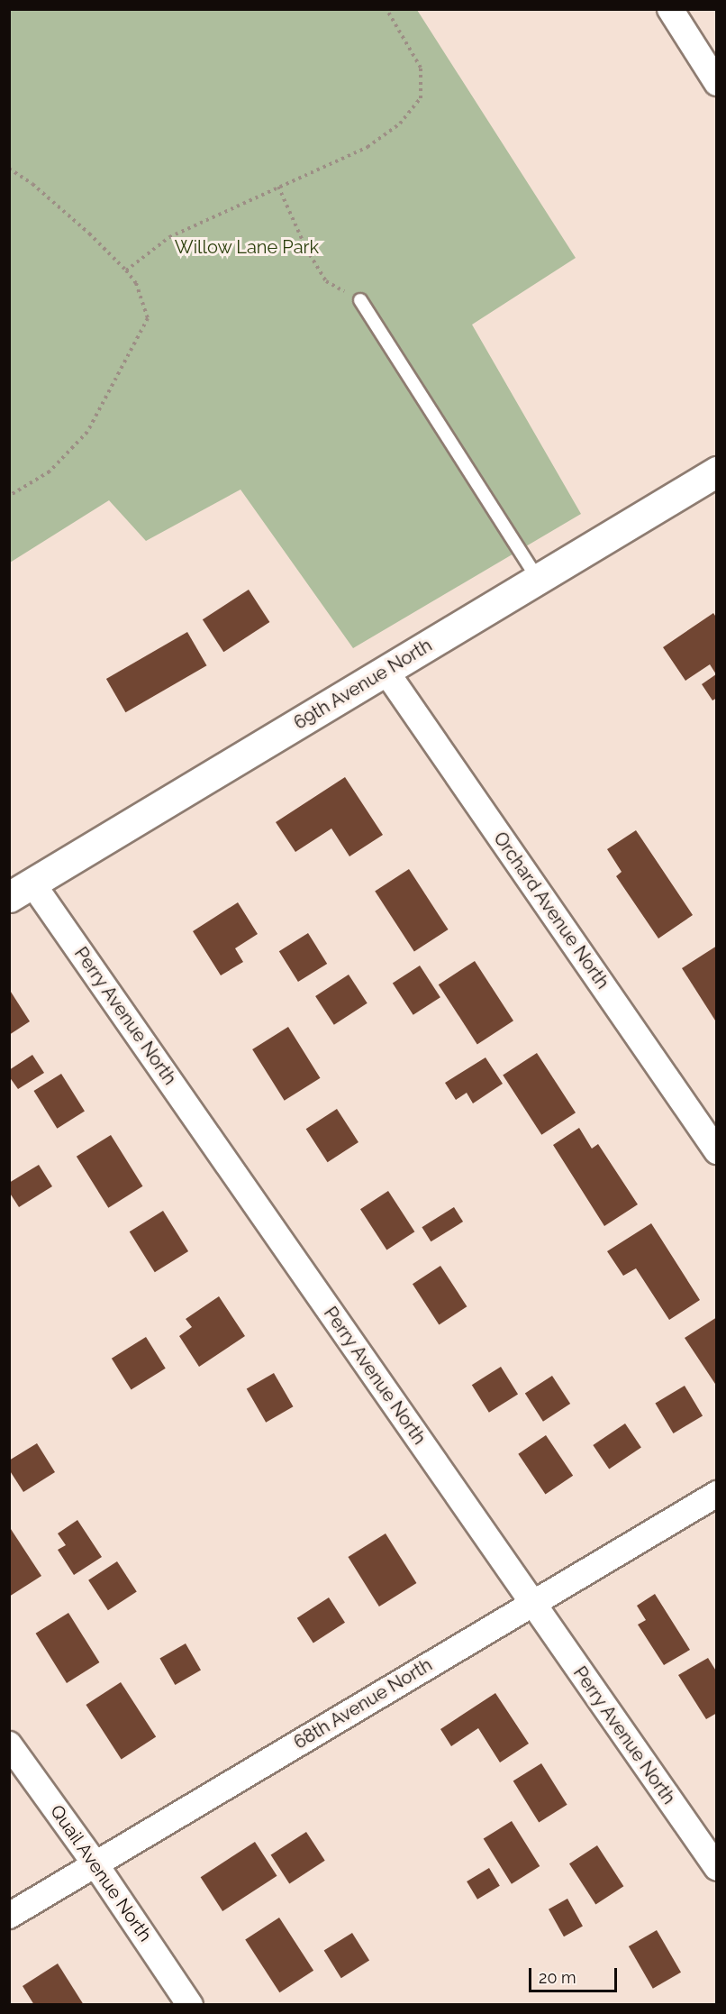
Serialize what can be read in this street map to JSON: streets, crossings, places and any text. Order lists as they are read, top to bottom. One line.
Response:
{"streets":{"street":["69th Avenue North","Orchard Avenue North","Perry Avenue North","68th Avenue North","Quail Avenue North"]},"crossings":[["69th Avenue North","Orchard Avenue North"],["69th Avenue North","Perry Avenue North"],["Perry Avenue North","68th Avenue North"],["68th Avenue North","Quail Avenue North"]],"parks":["Willow Lane Park"],"scale_bar":"20 m"}
